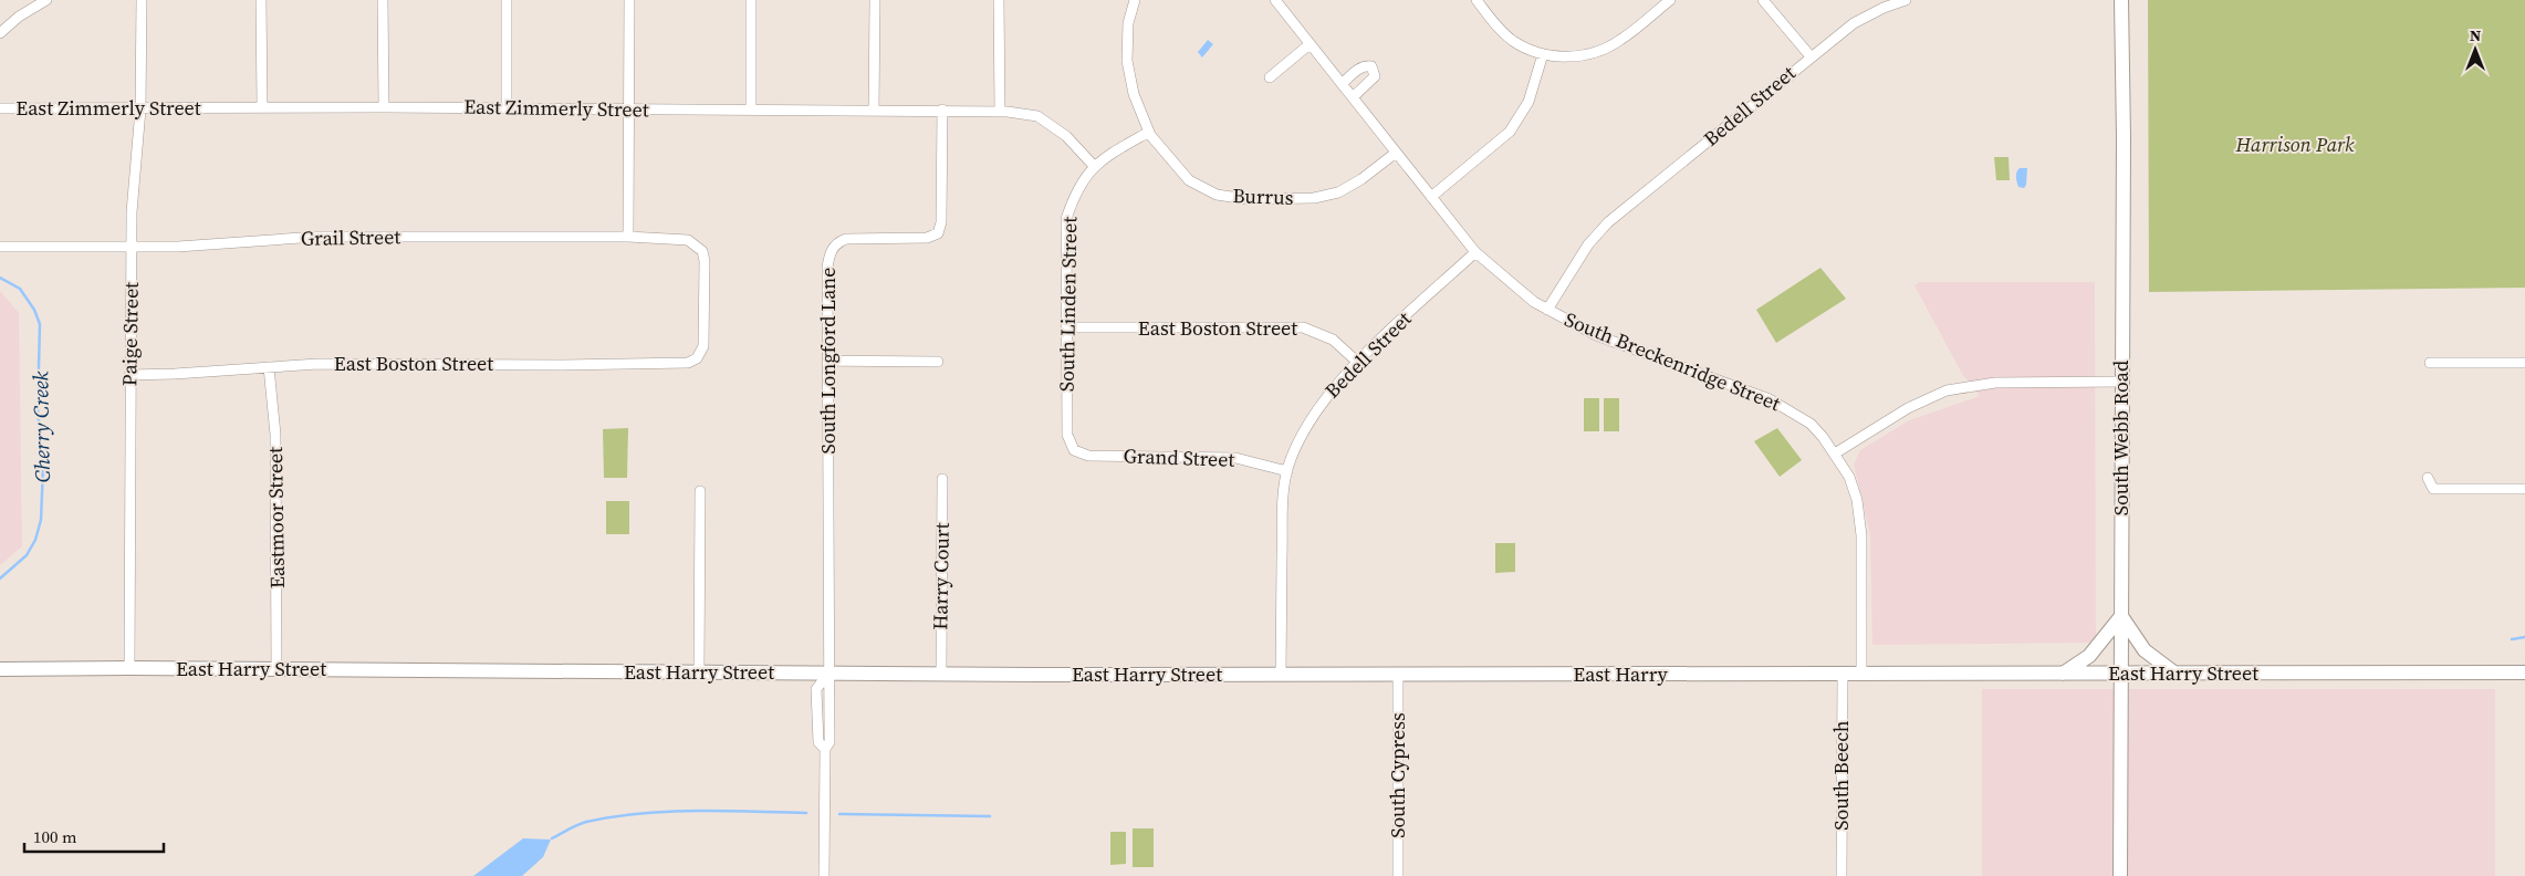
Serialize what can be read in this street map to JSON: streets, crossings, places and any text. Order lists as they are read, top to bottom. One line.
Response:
{"streets":{"main road":["South Webb Road","East Harry Street","East Harry"],"street":["Bedell Street","East Zimmerly Street","Burrus","Grail Street","South Linden Street","East Boston Street","Paige Street","South Longford Lane","South Breckenridge Street","Grand Street","Eastmoor Street","Harry Court","South Cypress","South Beech"]},"crossings":[["Bedell Street","East Boston Street"],["Bedell Street","South Breckenridge Street"],["Bedell Street","Grand Street"],["Bedell Street","East Harry Street"],["East Zimmerly Street","South Linden Street"],["East Zimmerly Street","Paige Street"],["East Zimmerly Street","South Longford Lane"],["Burrus","South Linden Street"],["Burrus","South Breckenridge Street"],["Grail Street","East Boston Street"],["Grail Street","Paige Street"],["South Linden Street","East Boston Street"],["South Linden Street","Grand Street"],["East Boston Street","Paige Street"],["East Boston Street","Eastmoor Street"],["Paige Street","East Harry Street"],["South Longford Lane","East Harry Street"],["South Breckenridge Street","East Harry Street"],["South Webb Road","East Harry Street"],["Eastmoor Street","East Harry Street"],["Harry Court","East Harry Street"],["East Harry Street","East Harry"],["East Harry Street","South Cypress"],["East Harry Street","South Beech"],["East Harry","South Cypress"],["East Harry","South Beech"]],"water":["Cherry Creek"],"parks":["Harrison Park"],"scale_bar":"100 m","north":"top"}
